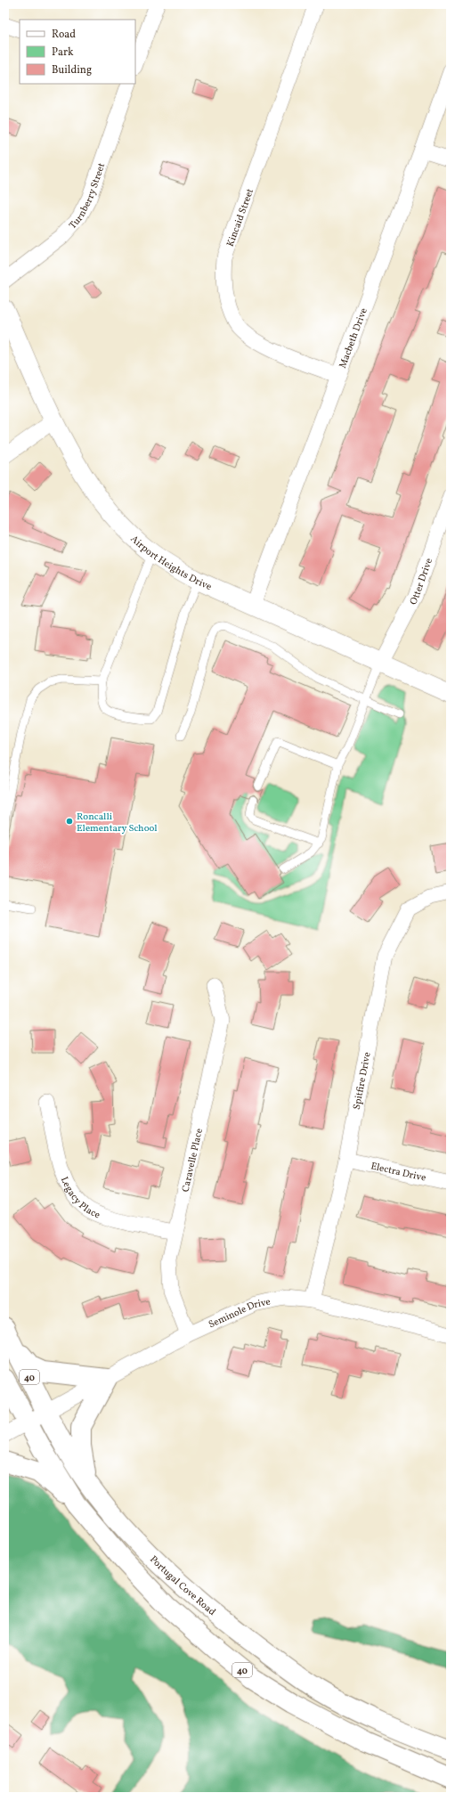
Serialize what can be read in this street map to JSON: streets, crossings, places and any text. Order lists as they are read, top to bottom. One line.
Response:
{"streets":{"main road":["40","Portugal Cove Road"],"street":["Turnberry Street","Kincaid Street","Macbeth Drive","Airport Heights Drive","Otter Drive","Spitfire Drive","Caravelle Place","Electra Drive","Legacy Place","Seminole Drive"]},"crossings":[["Kincaid Street","Macbeth Drive"],["Macbeth Drive","Airport Heights Drive"],["Airport Heights Drive","Otter Drive"],["Spitfire Drive","Electra Drive"],["Spitfire Drive","Seminole Drive"],["Caravelle Place","Legacy Place"],["Caravelle Place","Seminole Drive"],["Seminole Drive","40"],["Seminole Drive","Portugal Cove Road"]],"places":["Roncalli Elementary School"],"legend":["Road","Park","Building"]}
